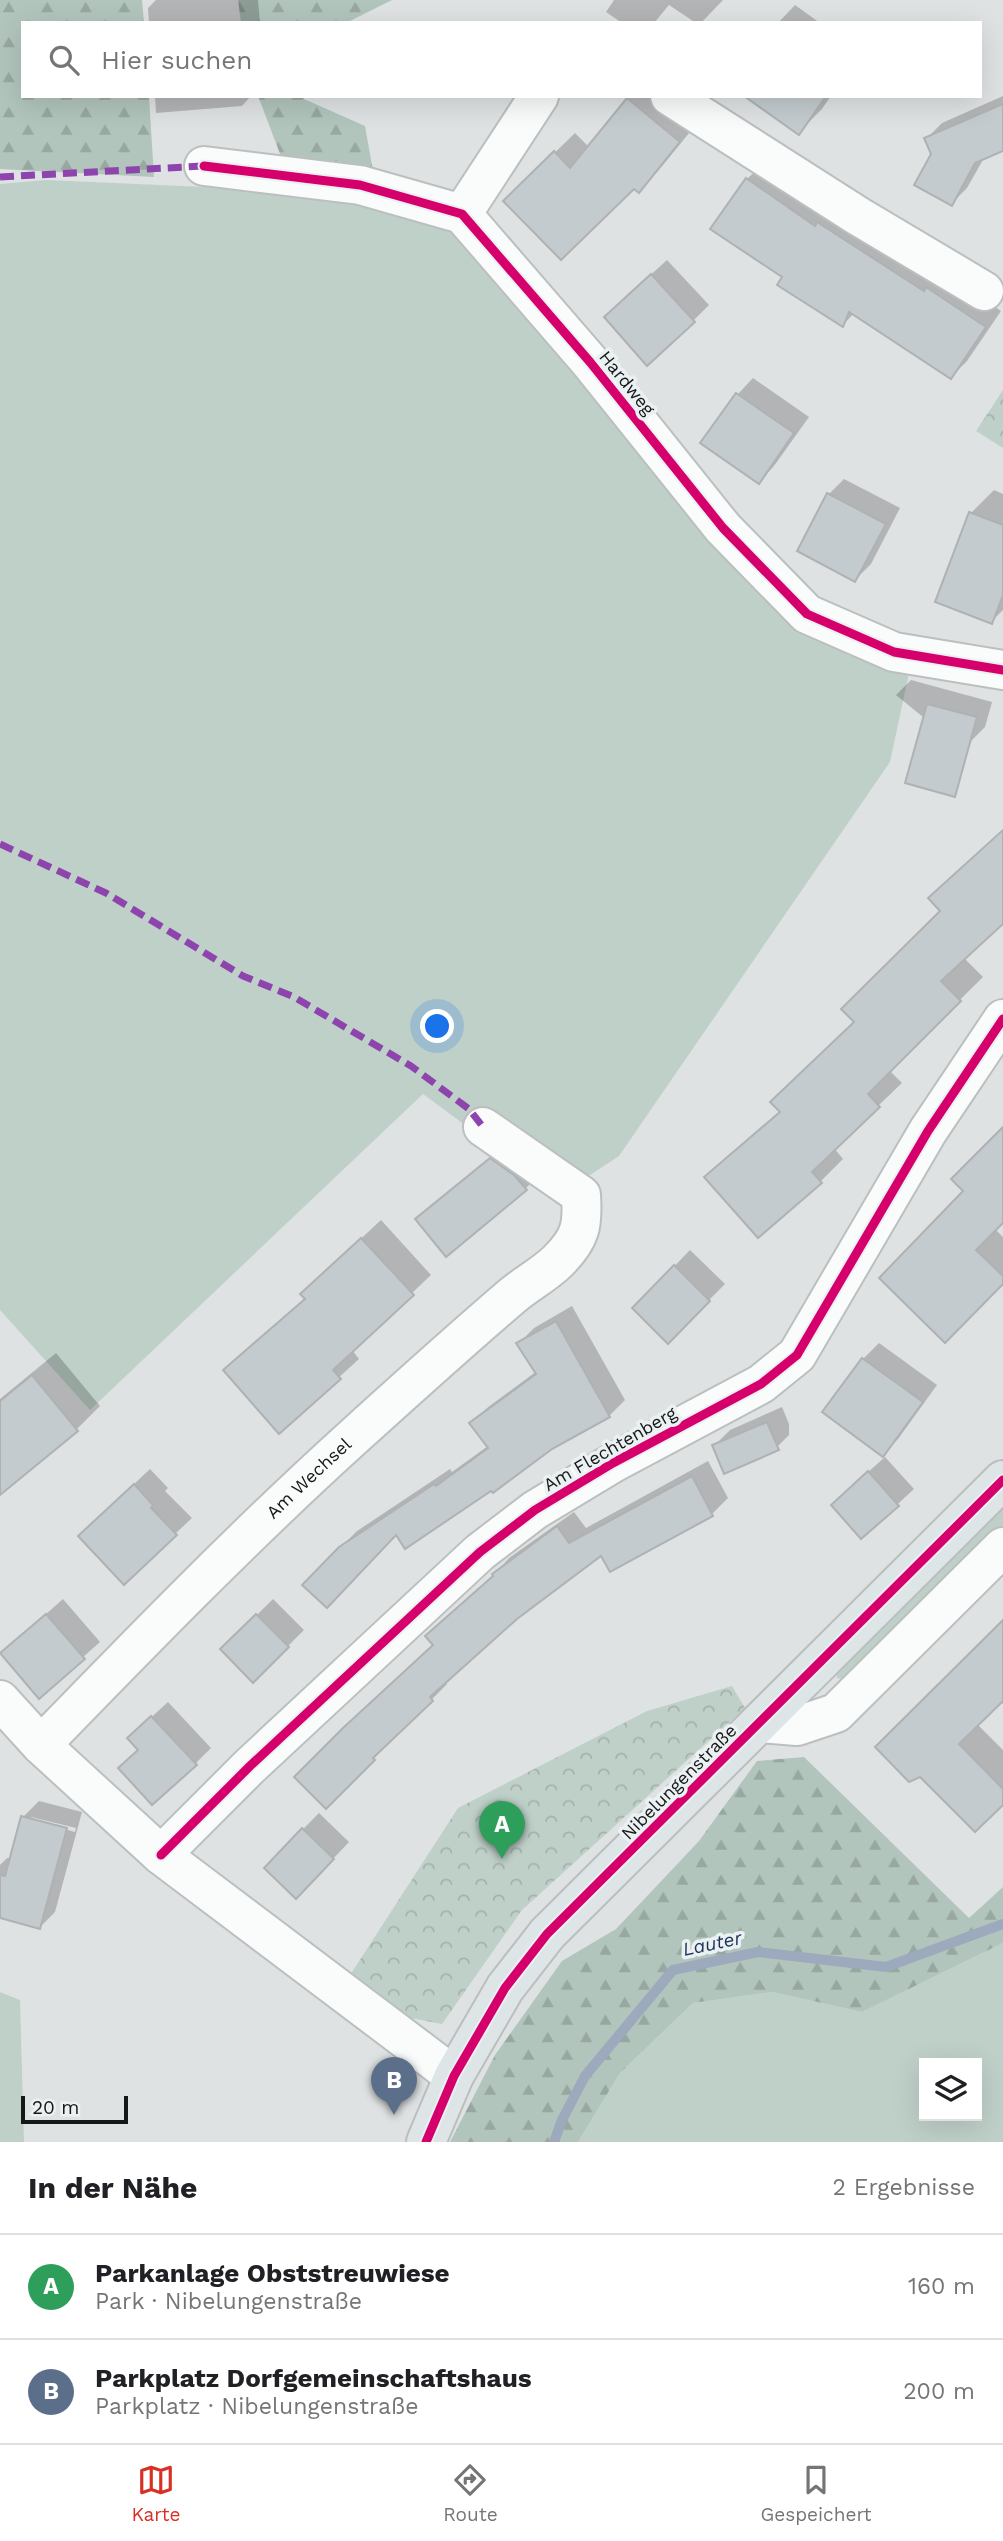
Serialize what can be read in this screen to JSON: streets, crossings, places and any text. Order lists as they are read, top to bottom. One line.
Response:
{"streets":{"main road":["Nibelungenstraße"],"street":["Hardweg","Am Flechtenberg","Am Wechsel"]},"water":["Lauter"],"scale_bar":"20 m","page":{"search":"Hier suchen","pins":["A","B"],"scale":"20 m","heading":["In der Nähe","2 Ergebnisse"],"list":[{"mark":"A","name":"Parkanlage Obststreuwiese","note":"Park · Nibelungenstraße","value":"160 m"},{"mark":"B","name":"Parkplatz Dorfgemeinschaftshaus","note":"Parkplatz · Nibelungenstraße","value":"200 m"}],"nav":["Karte","Route","Gespeichert"]}}
